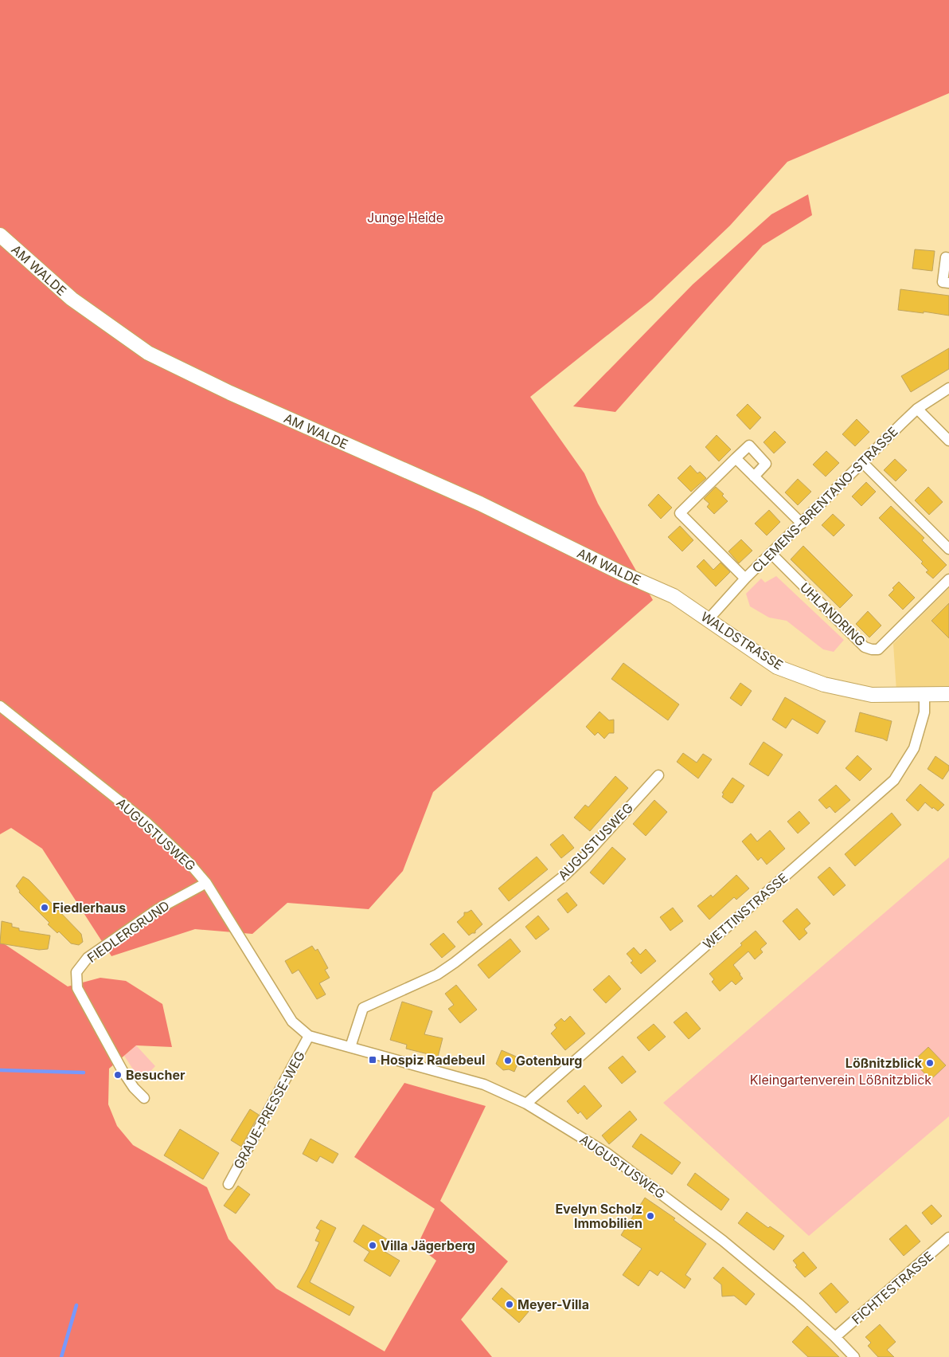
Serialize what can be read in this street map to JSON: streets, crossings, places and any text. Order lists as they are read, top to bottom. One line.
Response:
{"streets":{"street":["AM WALDE","CLEMENS-BRENTANO-STRASSE","UHLANDRING","WALDSTRASSE","AUGUSTUSWEG","WETTINSTRASSE","FIEDLERGRUND","GRAUE-PRESSE-WEG","FICHTESTRASSE"]},"crossings":[["AM WALDE","WALDSTRASSE"],["CLEMENS-BRENTANO-STRASSE","UHLANDRING"],["CLEMENS-BRENTANO-STRASSE","WALDSTRASSE"],["WALDSTRASSE","WETTINSTRASSE"],["AUGUSTUSWEG","WETTINSTRASSE"],["AUGUSTUSWEG","FIEDLERGRUND"],["AUGUSTUSWEG","GRAUE-PRESSE-WEG"],["AUGUSTUSWEG","FICHTESTRASSE"]],"parks":["Junge Heide","Kleingartenverein Lößnitzblick"],"places":{"other":["Fiedlerhaus","Gotenburg","Lößnitzblick","Besucher","Evelyn Scholz Immobilien","Villa Jägerberg","Meyer-Villa"],"transit":["Hospiz Radebeul"]}}
